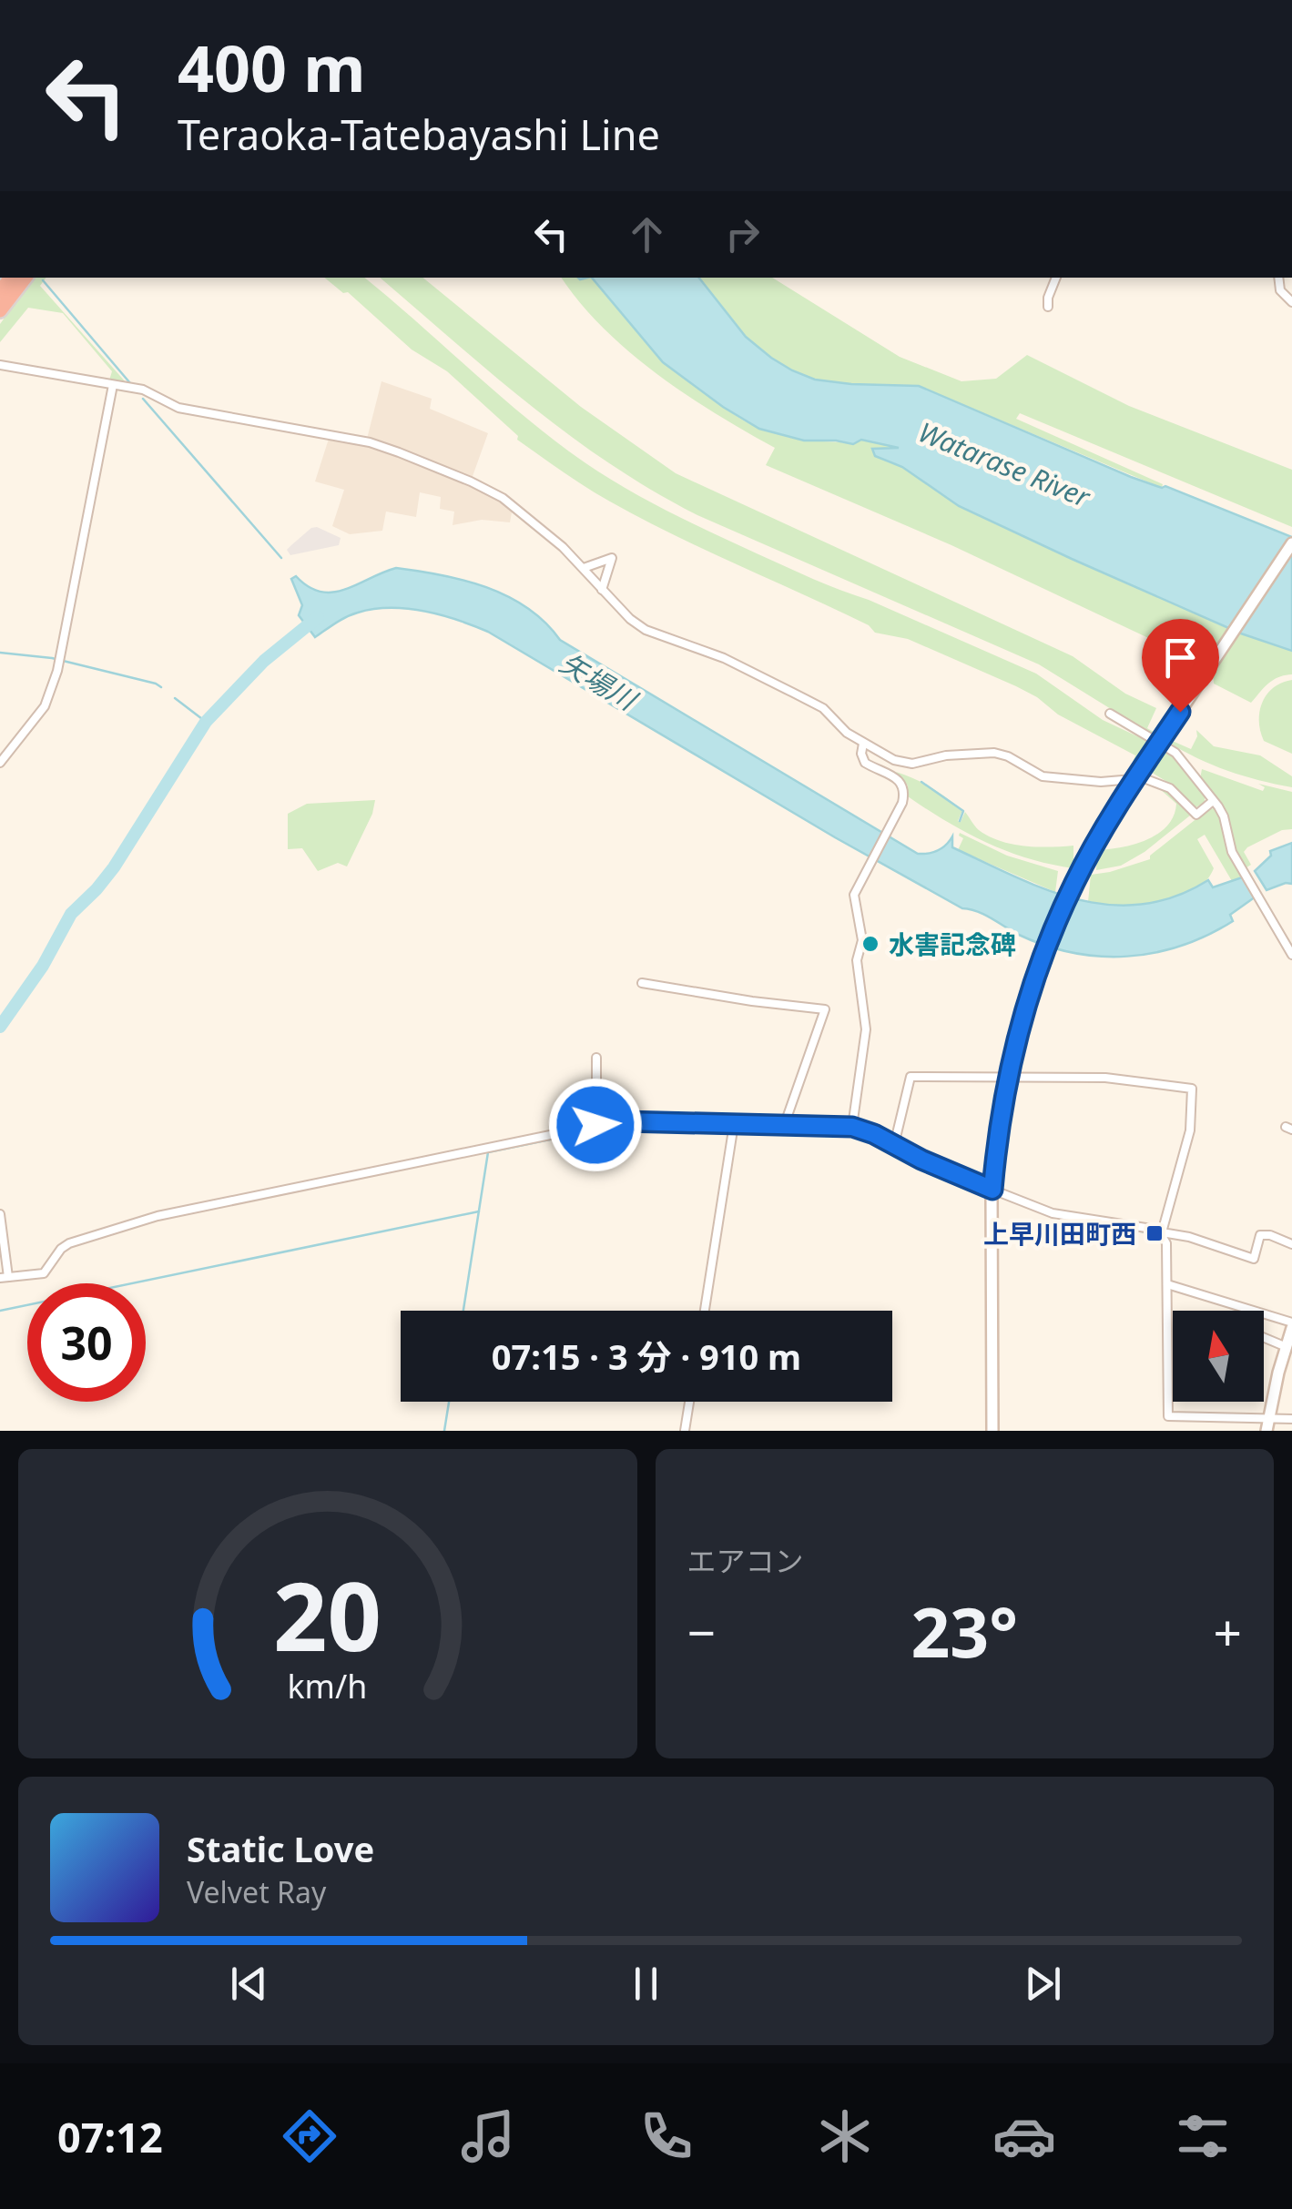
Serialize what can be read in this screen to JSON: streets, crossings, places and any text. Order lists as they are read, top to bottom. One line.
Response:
{"water":["Watarase River","矢場川"],"places":{"other":["水害記念碑"],"transit":["上早川田町西"]},"north":"top","page":{"turn":["400 m","Teraoka-Tatebayashi Line"],"limit":"30","trip":"07:15 · 3 分 · 910 m","tile":"エアコン","heat":["−","23°","+"],"song":["Static Love","Velvet Ray"],"tabs":"07:12","gauge":["20","km/h"]}}
